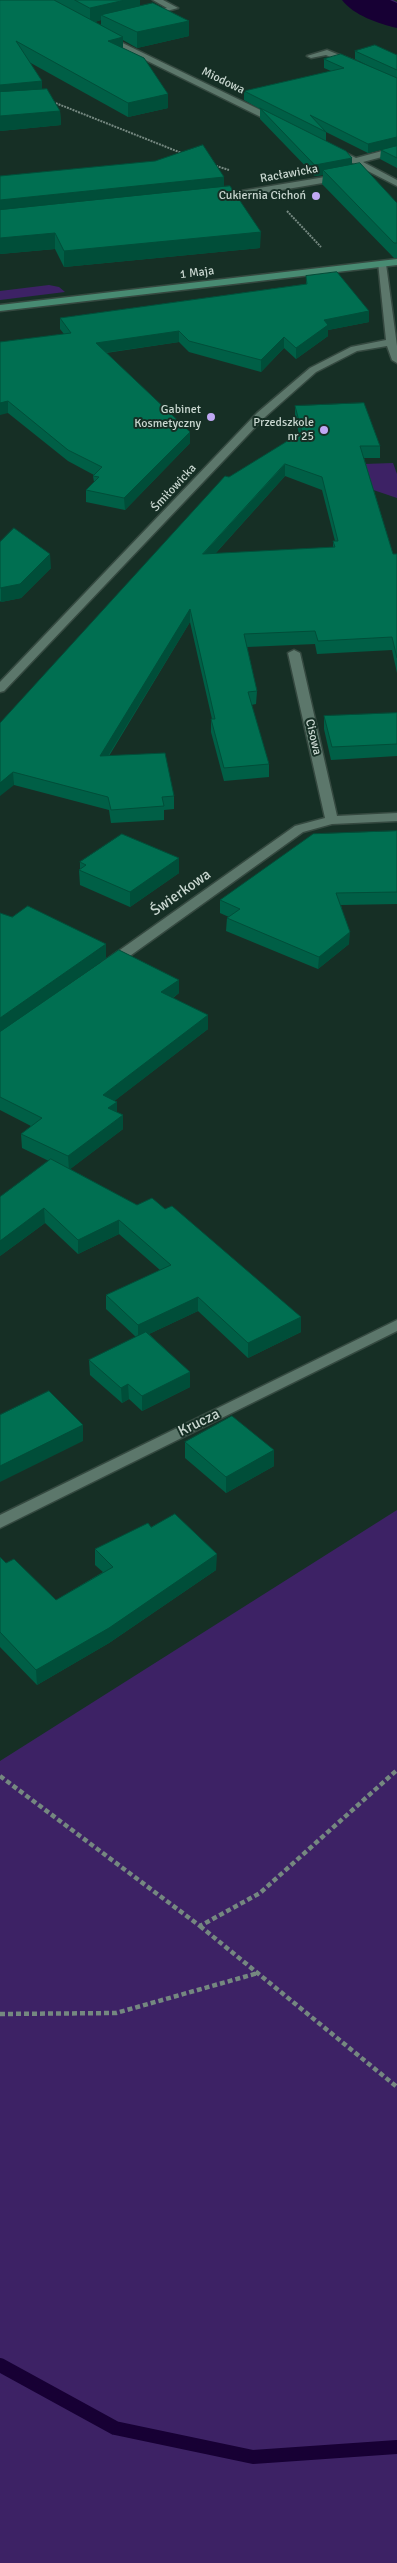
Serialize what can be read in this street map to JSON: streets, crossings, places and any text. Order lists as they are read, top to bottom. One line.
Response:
{"streets":{"main road":["1 Maja"],"street":["Miodowa","Racławicka","Śmiłowicka","Cisowa","Świerkowa","Krucza"]},"crossings":[["Cisowa","Świerkowa"]],"places":["Cukiernia Cichoń","Gabinet Kosmetyczny","Przedszkole nr 25"]}
